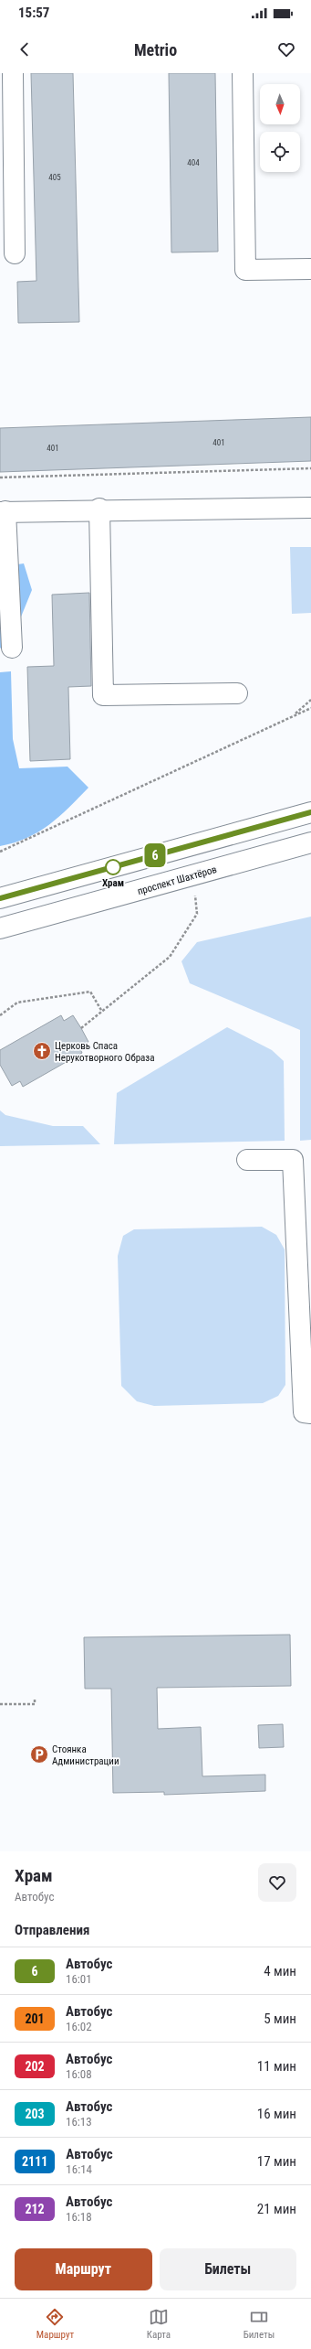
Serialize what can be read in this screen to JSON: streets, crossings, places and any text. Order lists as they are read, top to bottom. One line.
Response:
{"streets":{"street":["проспект Шахтёров"]},"places":{"other":["Храм"],"church":["Церковь Спаса Нерукотворного Образа"],"parking":["Стоянка Администрации"]},"lines":["bus line 6"],"house_numbers":["404","405","401","401"],"north":"bottom","page":{"status":"15:57","header":"Metrio","on_map":"6","heading":[["Храм","Автобус"],"Отправления"],"list":[{"mark":"6","name":"Автобус","note":"16:01","value":"4 мин"},{"mark":"201","name":"Автобус","note":"16:02","value":"5 мин"},{"mark":"202","name":"Автобус","note":"16:08","value":"11 мин"},{"mark":"203","name":"Автобус","note":"16:13","value":"16 мин"},{"mark":"2111","name":"Автобус","note":"16:14","value":"17 мин"},{"mark":"212","name":"Автобус","note":"16:18","value":"21 мин"}],"buttons":["Маршрут","Билеты"],"tabs":["Маршрут","Карта","Билеты"]}}
